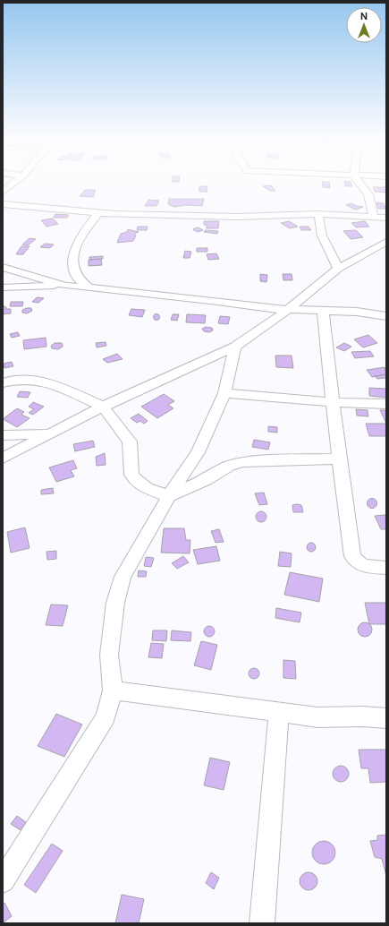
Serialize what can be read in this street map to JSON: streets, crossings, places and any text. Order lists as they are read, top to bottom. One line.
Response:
{"north":"top"}
